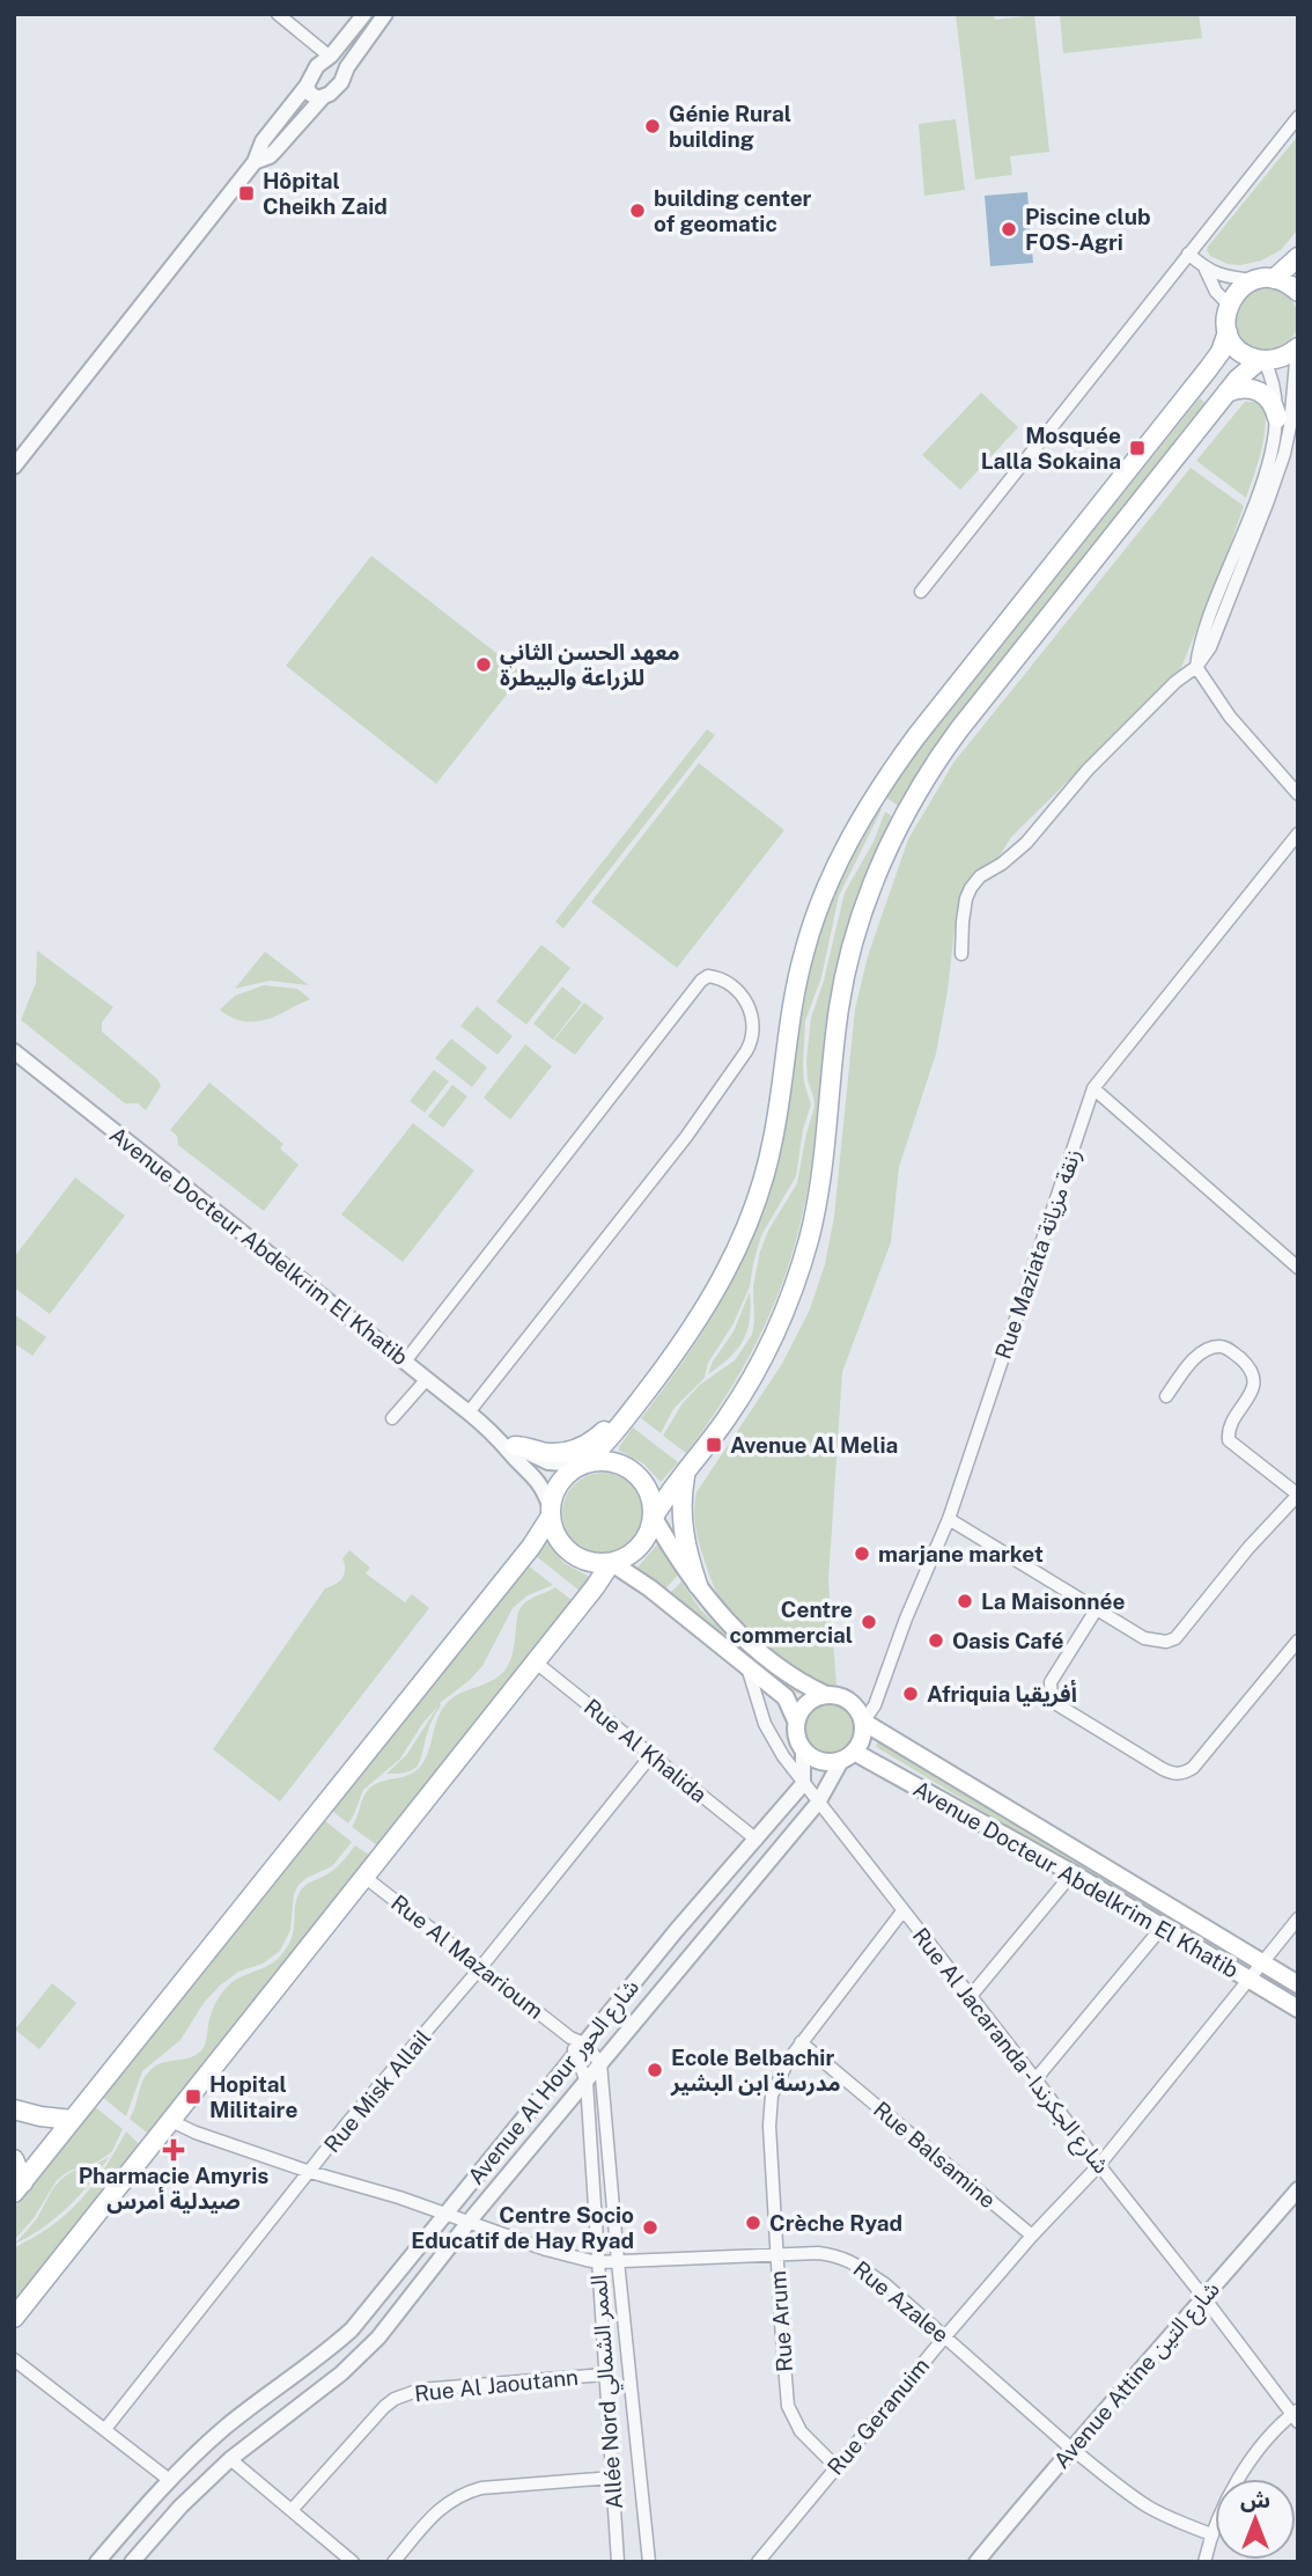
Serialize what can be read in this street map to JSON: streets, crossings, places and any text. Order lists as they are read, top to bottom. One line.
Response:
{"streets":{"main road":["Avenue Docteur Abdelkrim El Khatib"],"street":["Rue Maziata زنقة مزياتة","Rue Al Khalida","Rue Al Mazarioum","Rue Al Jacaranda - شارع الجكرندا","Avenue Al Hour شارع الحور","Rue Misk Allail","Rue Balsamine","Rue Azalee","Rue Arum","Avenue Attine شارع التين","Rue Al Jaoutann","Allée Nord الممر الشمالي","Rue Geranuim"]},"crossings":[["Avenue Docteur Abdelkrim El Khatib","Rue Maziata زنقة مزياتة"],["Avenue Docteur Abdelkrim El Khatib","Avenue Al Hour شارع الحور"],["Avenue Docteur Abdelkrim El Khatib","Rue Geranuim"],["Rue Maziata زنقة مزياتة","Avenue Al Hour شارع الحور"],["Rue Al Khalida","Avenue Al Hour شارع الحور"],["Rue Al Khalida","Rue Misk Allail"],["Rue Al Mazarioum","Avenue Al Hour شارع الحور"],["Rue Al Mazarioum","Rue Misk Allail"],["Rue Al Mazarioum","Allée Nord الممر الشمالي"],["Rue Al Jacaranda - شارع الجكرندا","Avenue Al Hour شارع الحور"],["Rue Al Jacaranda - شارع الجكرندا","Rue Arum"],["Rue Al Jacaranda - شارع الجكرندا","Avenue Attine شارع التين"],["Rue Al Jacaranda - شارع الجكرندا","Rue Geranuim"],["Avenue Al Hour شارع الحور","Rue Azalee"],["Avenue Al Hour شارع الحور","Allée Nord الممر الشمالي"],["Rue Misk Allail","Rue Azalee"],["Rue Balsamine","Rue Arum"],["Rue Balsamine","Rue Geranuim"],["Rue Azalee","Rue Arum"],["Rue Azalee","Avenue Attine شارع التين"],["Rue Azalee","Allée Nord الممر الشمالي"],["Rue Azalee","Rue Geranuim"],["Rue Arum","Rue Geranuim"],["Rue Al Jaoutann","Allée Nord الممر الشمالي"]],"places":{"other":["Génie Rural building","building center of geomatic","Piscine club FOS-Agri","معهد الحسن الثاني للزراعة والبيطرة","marjane market","La Maisonnée","Centre commercial","Oasis Café","Afriquia أفريقيا","Ecole Belbachir مدرسة ابن البشير","Crèche Ryad","Centre Socio Educatif de Hay Ryad"],"transit":["Hôpital Cheikh Zaid","Mosquée Lalla Sokaina","Avenue Al Melia","Hopital Militaire"],"health":["Pharmacie Amyris صيدلية أمرس"]},"north":"top"}
